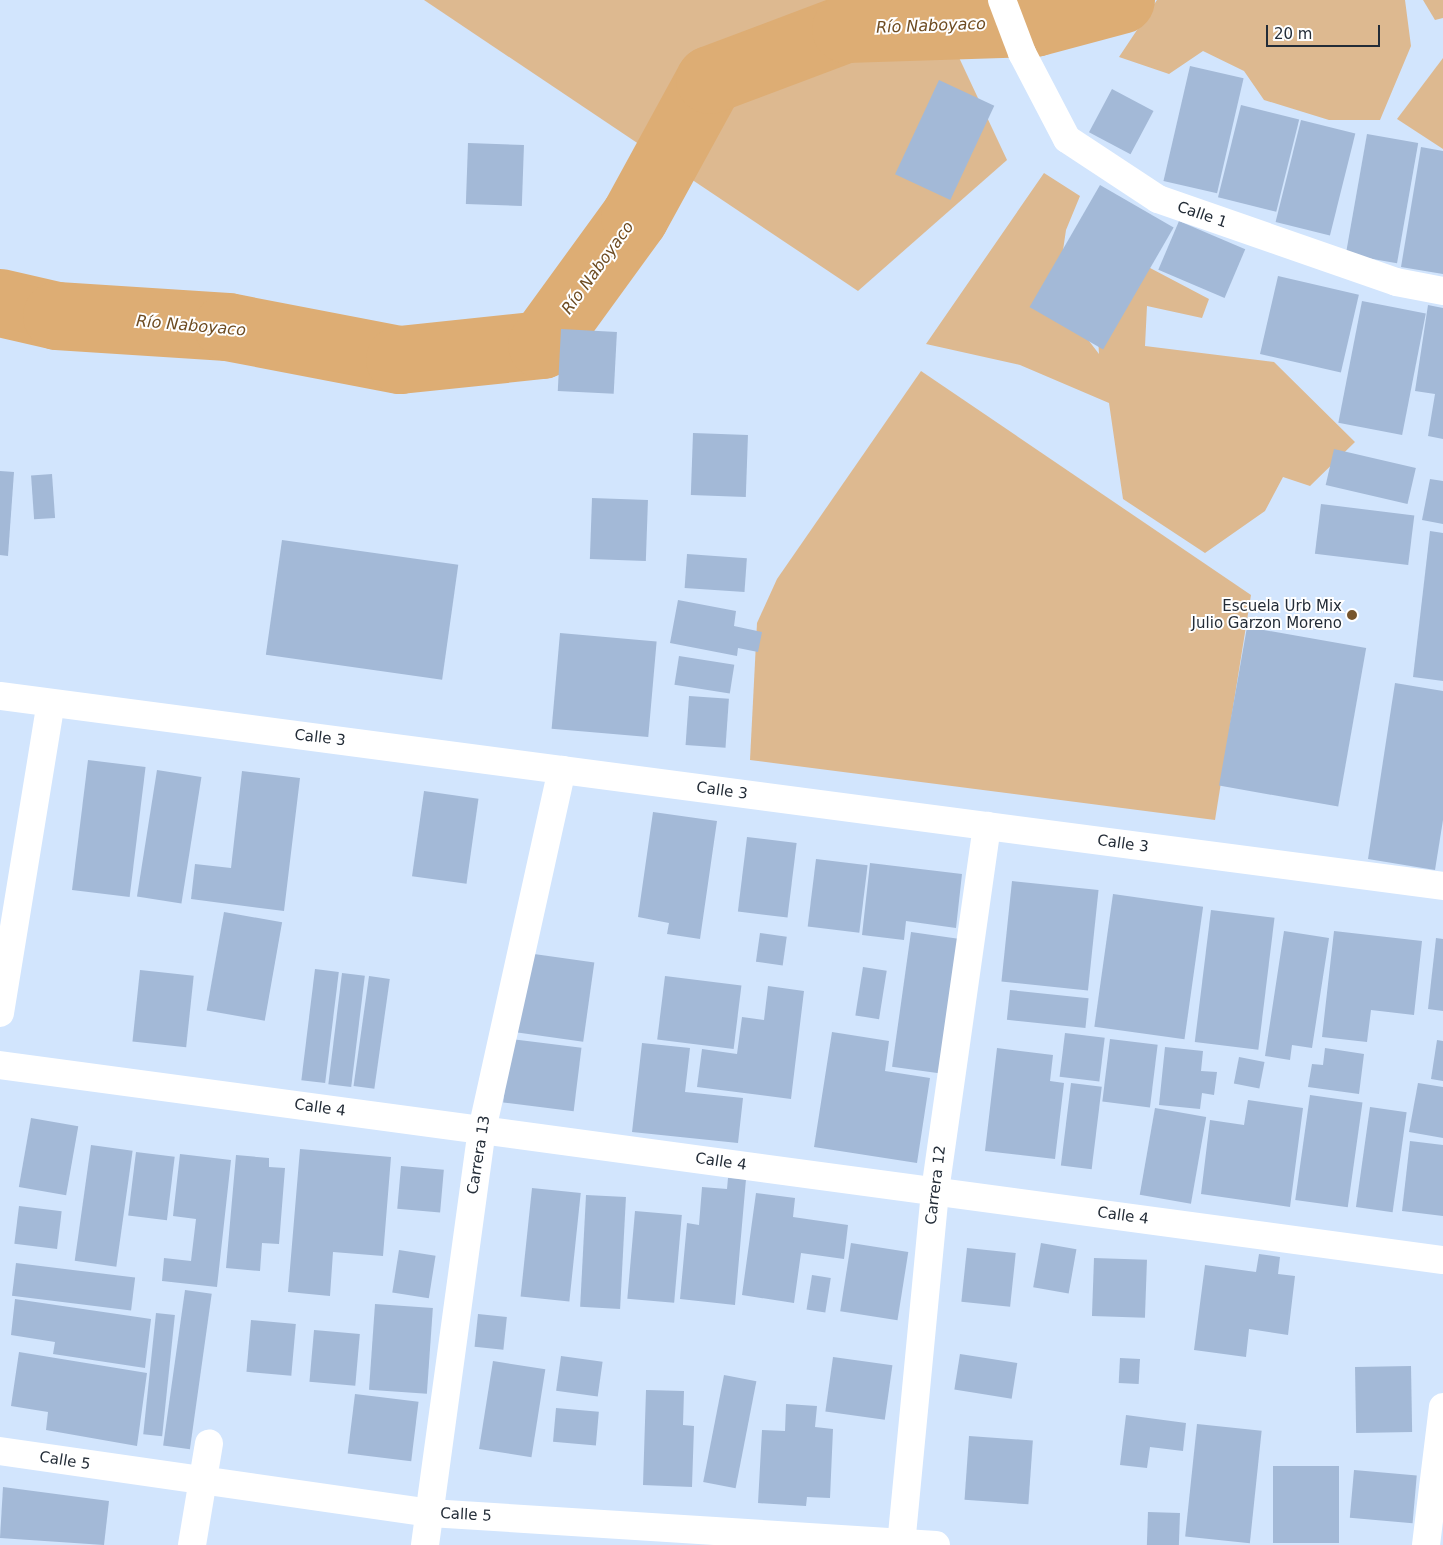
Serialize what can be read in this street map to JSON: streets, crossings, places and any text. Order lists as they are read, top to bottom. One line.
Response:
{"streets":{"street":["Calle 1","Calle 3","Calle 4","Carrera 13","Carrera 12","Calle 5"]},"crossings":[["Calle 3","Carrera 13"],["Calle 3","Carrera 12"],["Calle 4","Carrera 13"],["Calle 4","Carrera 12"],["Carrera 13","Calle 5"],["Carrera 12","Calle 5"]],"water":["Río Naboyaco"],"places":["Escuela Urb Mix Julio Garzon Moreno"],"scale_bar":"20 m"}
